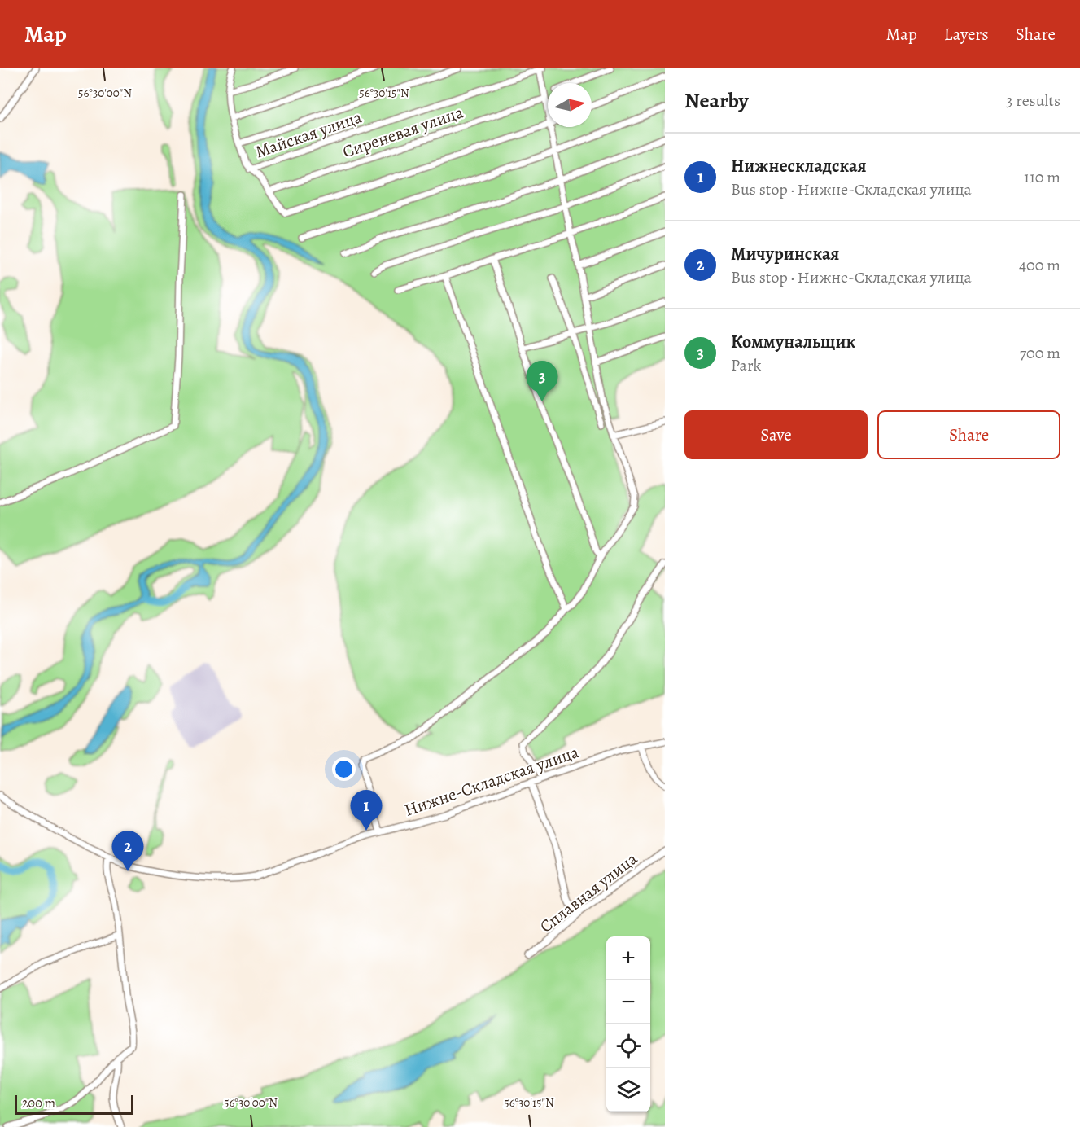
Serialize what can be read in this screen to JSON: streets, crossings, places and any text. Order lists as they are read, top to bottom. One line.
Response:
{"streets":{"street":["Сиреневая улица","Майская улица","Нижне-Складская улица","Сплавная улица"]},"scale_bar":"200 m","north":"right","page":{"header":"Map","nav":["Map","Layers","Share"],"heading":["Nearby","3 results"],"list":[{"mark":"1","name":"Нижнескладская","note":"Bus stop · Нижне-Складская улица","value":"110 m"},{"mark":"2","name":"Мичуринская","note":"Bus stop · Нижне-Складская улица","value":"400 m"},{"mark":"3","name":"Коммунальщик","note":"Park","value":"700 m"}],"pins":["3","1","2"],"buttons":["Save","Share"],"map_buttons":["+","−"],"scale":"200 m"},"coordinates":["56°30'00\"N","56°30'15\"N"]}
